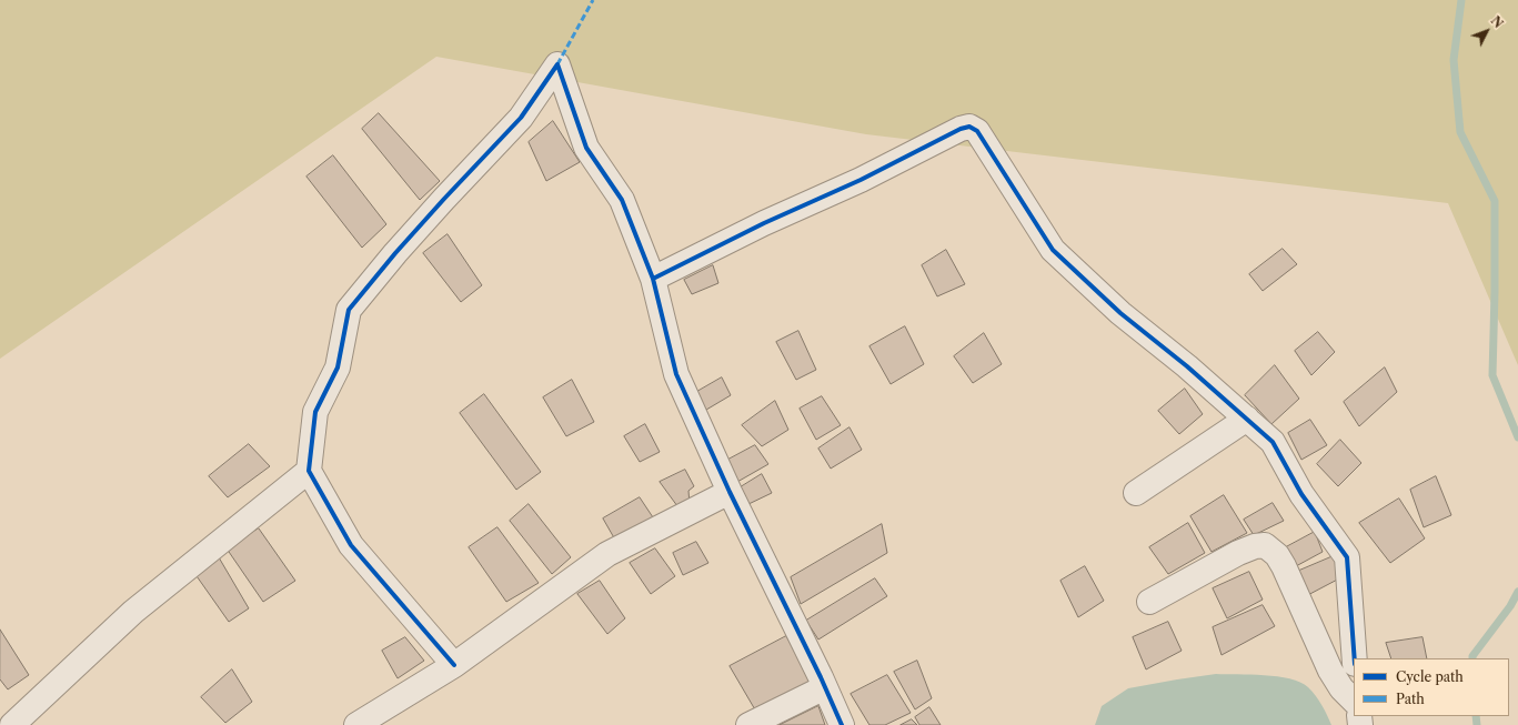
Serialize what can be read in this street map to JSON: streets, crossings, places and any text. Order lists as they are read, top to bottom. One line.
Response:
{"legend":["Cycle path","Path"],"north":"top right"}
